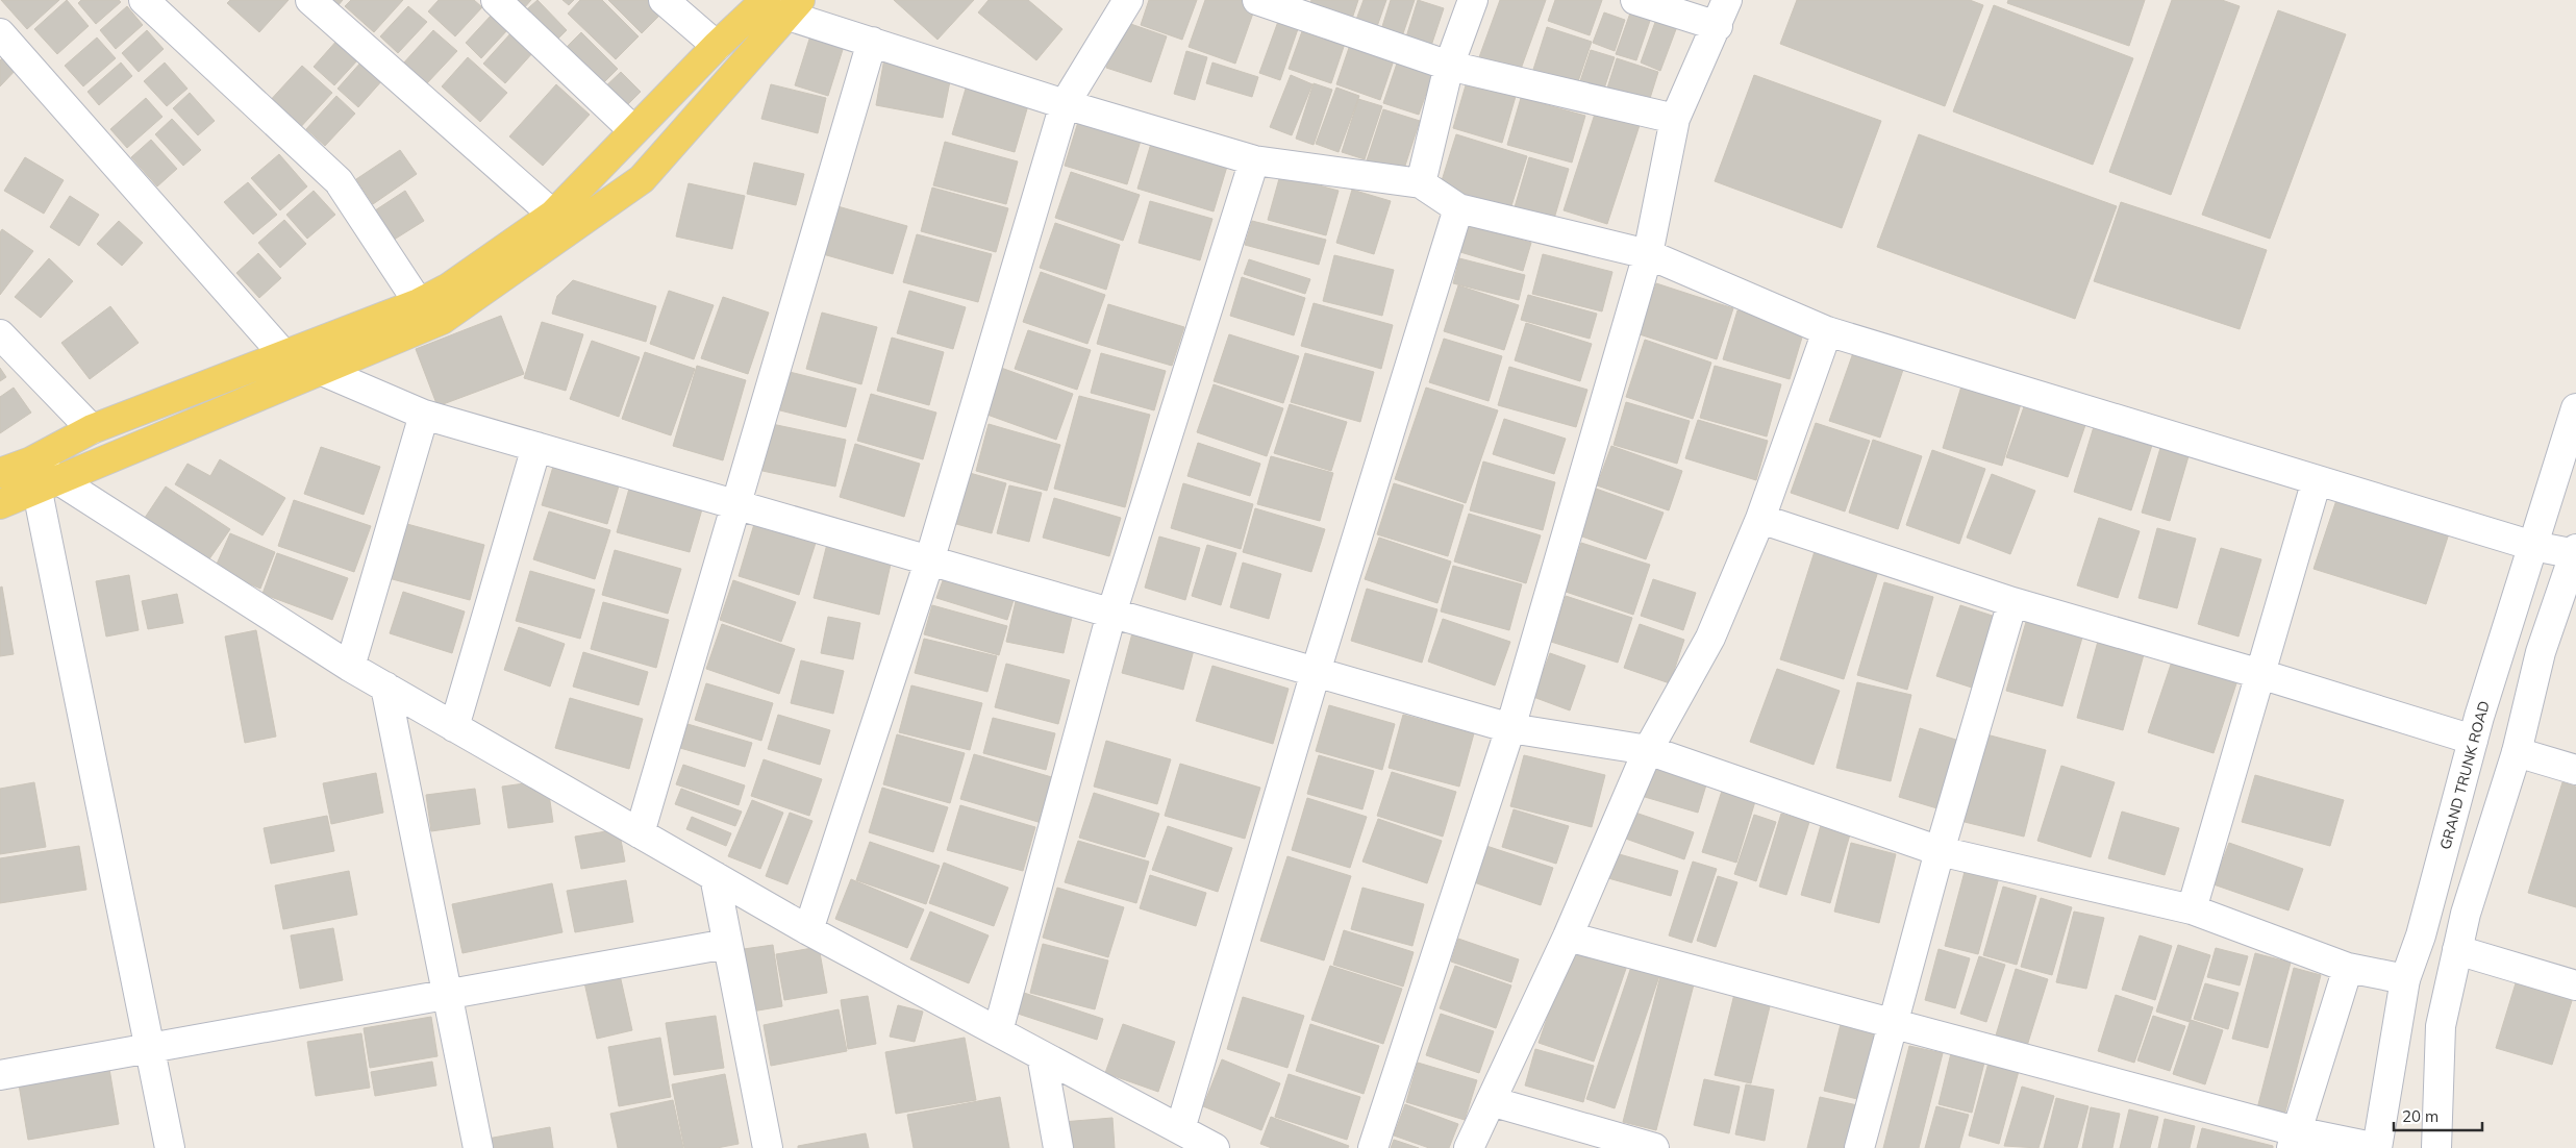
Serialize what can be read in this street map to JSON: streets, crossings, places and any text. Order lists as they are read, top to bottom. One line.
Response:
{"streets":{"street":["GRAND TRUNK ROAD"]},"scale_bar":"20 m"}
